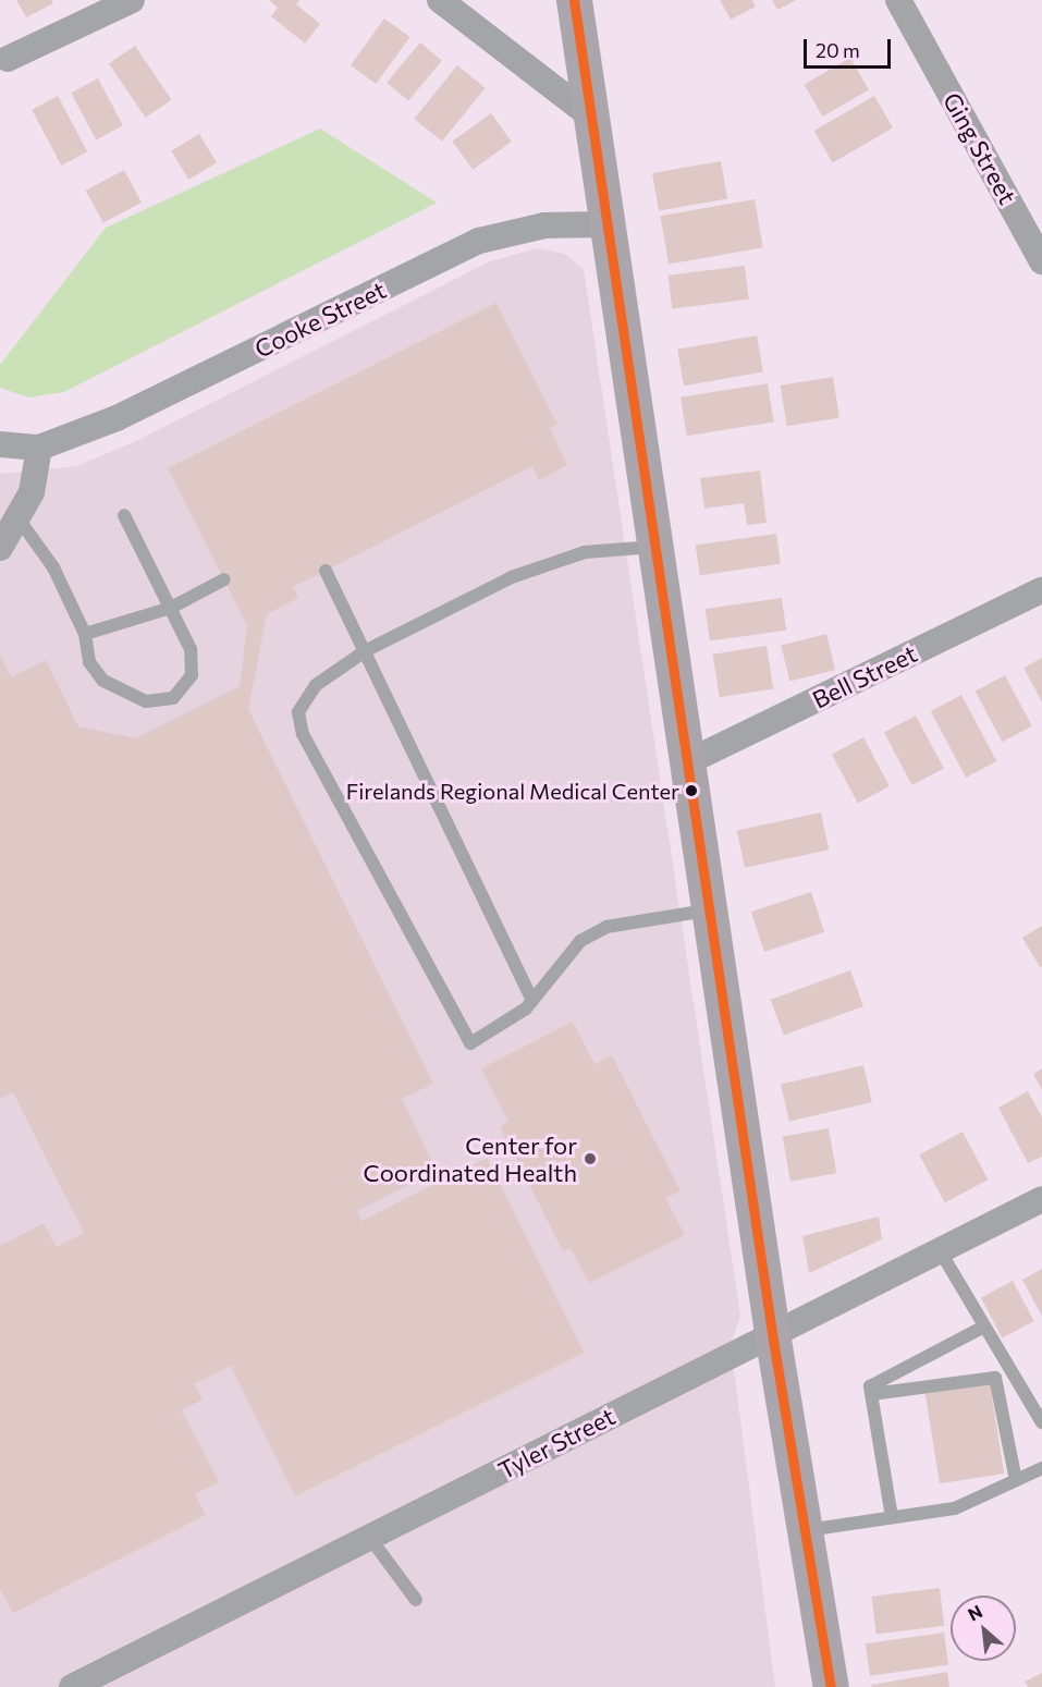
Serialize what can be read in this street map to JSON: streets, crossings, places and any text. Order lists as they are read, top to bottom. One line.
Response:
{"streets":{"street":["Ging Street","Cooke Street","Bell Street","Tyler Street"]},"places":["Firelands Regional Medical Center","Center for Coordinated Health"],"scale_bar":"20 m","north":"top left"}
